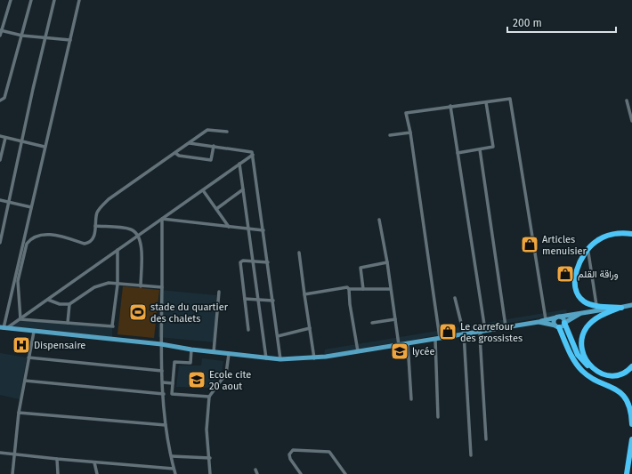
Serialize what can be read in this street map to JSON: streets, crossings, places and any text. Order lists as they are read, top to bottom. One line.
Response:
{"places":{"shop":["Articles menuisier","وراقة القلم","Le carrefour des grossistes"],"sports":["stade du quartier des chalets"],"hospital":["Dispensaire"],"school or university":["lycée","Ecole cite 20 aout"]},"scale_bar":"200 m"}
